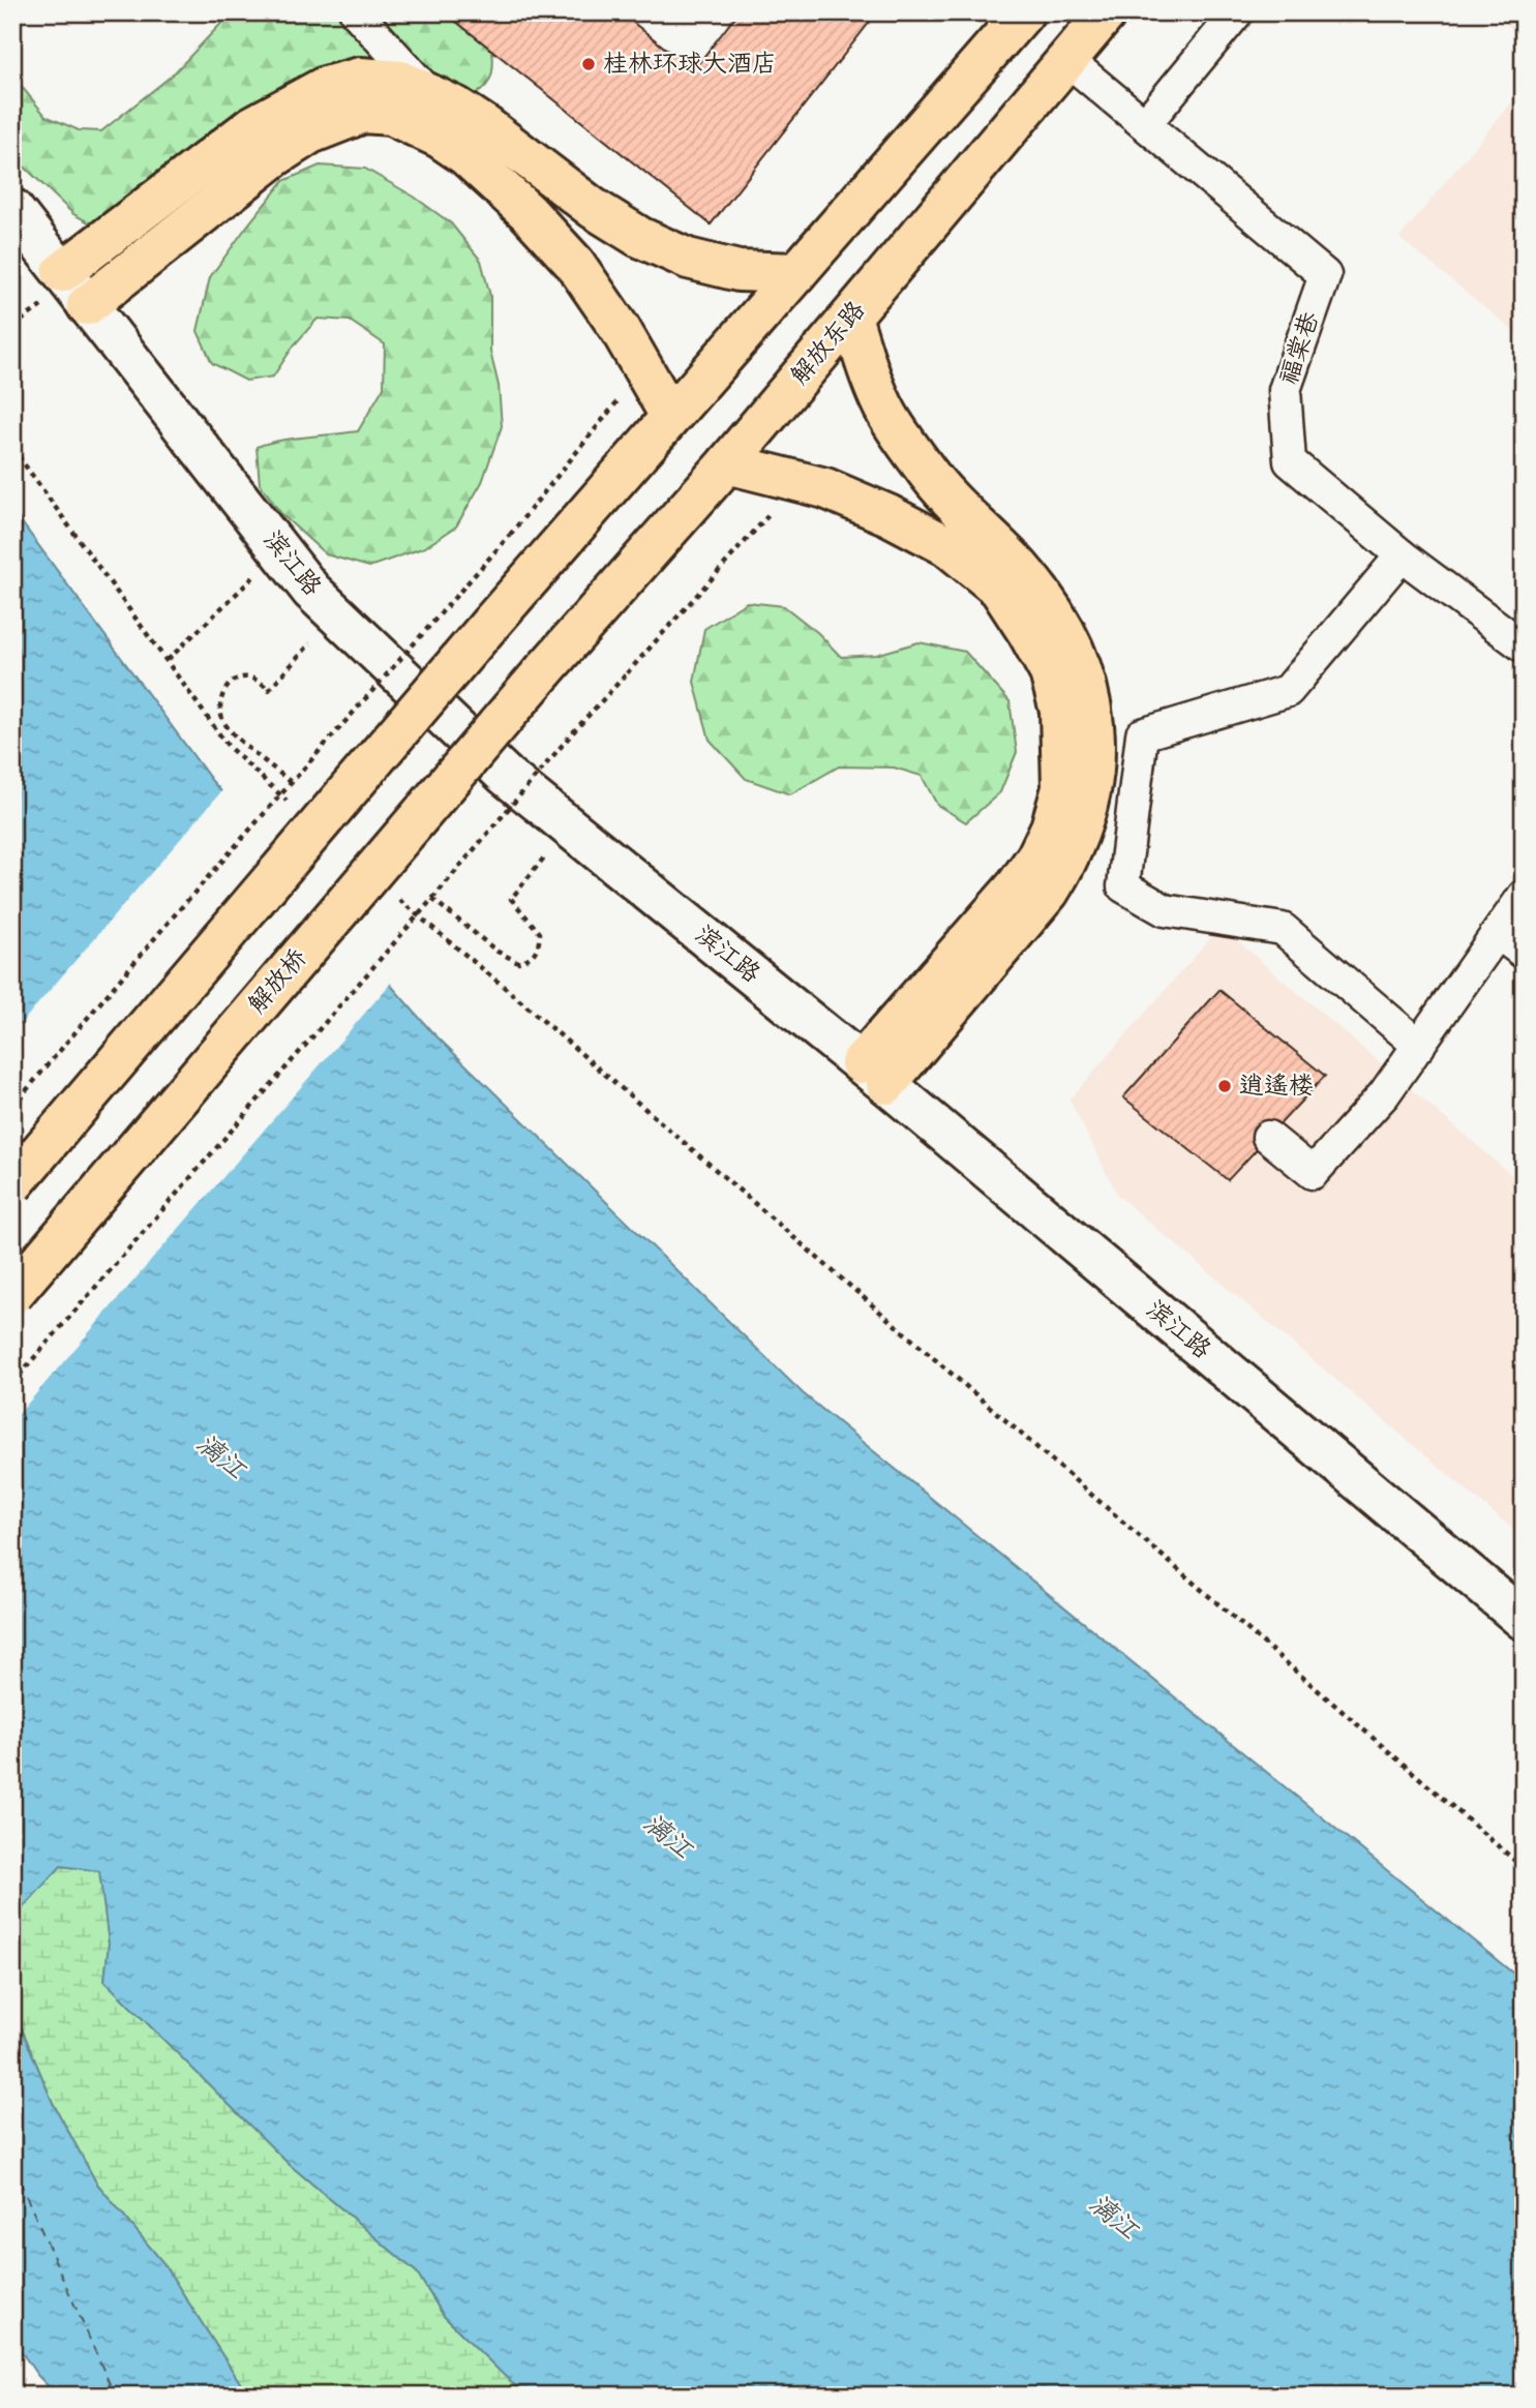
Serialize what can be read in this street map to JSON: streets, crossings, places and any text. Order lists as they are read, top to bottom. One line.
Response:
{"streets":{"main road":["解放东路","滨江路","解放桥"],"street":["福棠巷"]},"crossings":[["解放东路","福棠巷"],["解放东路","解放桥"]],"water":["漓江"],"places":["桂林环球大酒店","逍遥楼"]}
